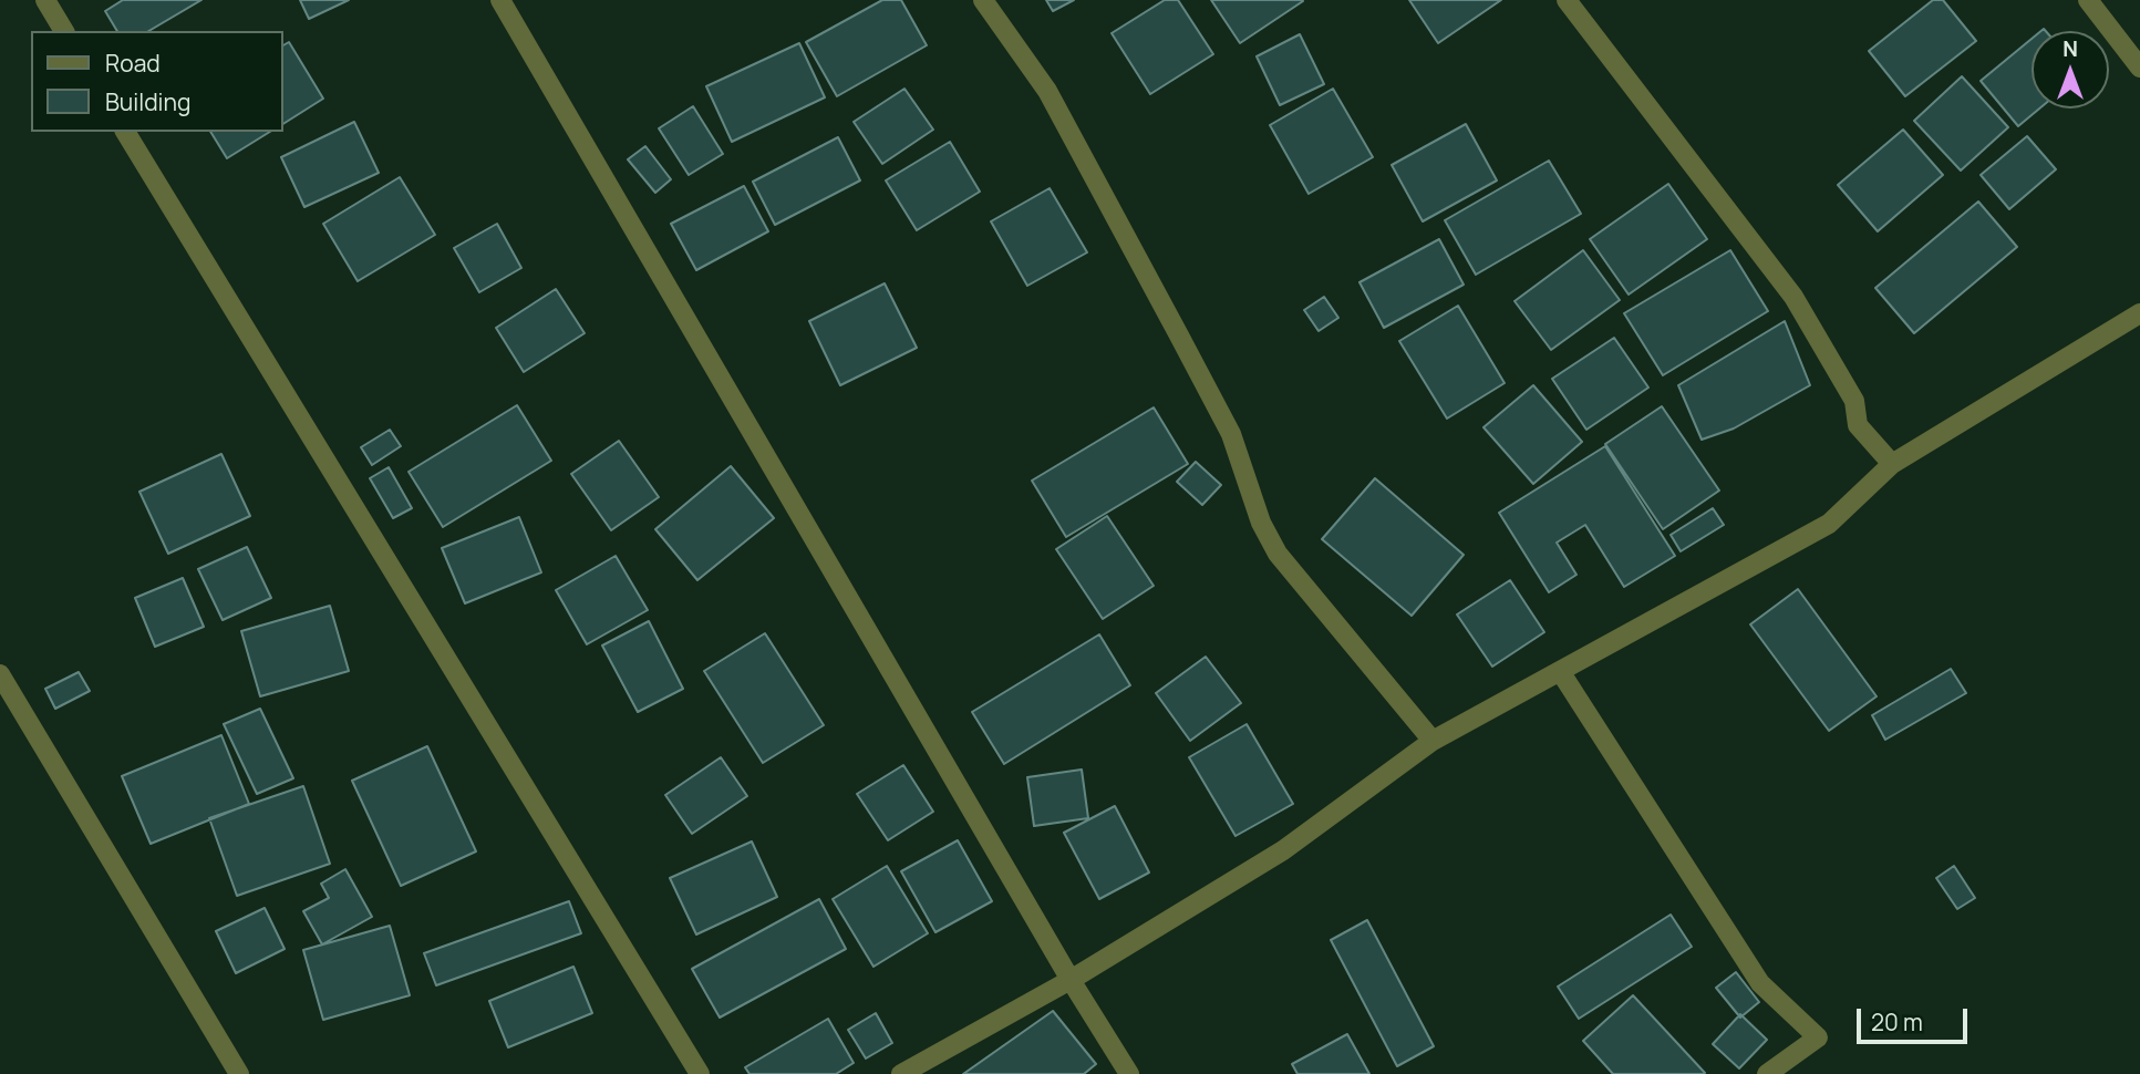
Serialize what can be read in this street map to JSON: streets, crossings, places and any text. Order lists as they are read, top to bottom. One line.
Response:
{"legend":["Road","Building"],"scale_bar":"20 m","north":"top"}
